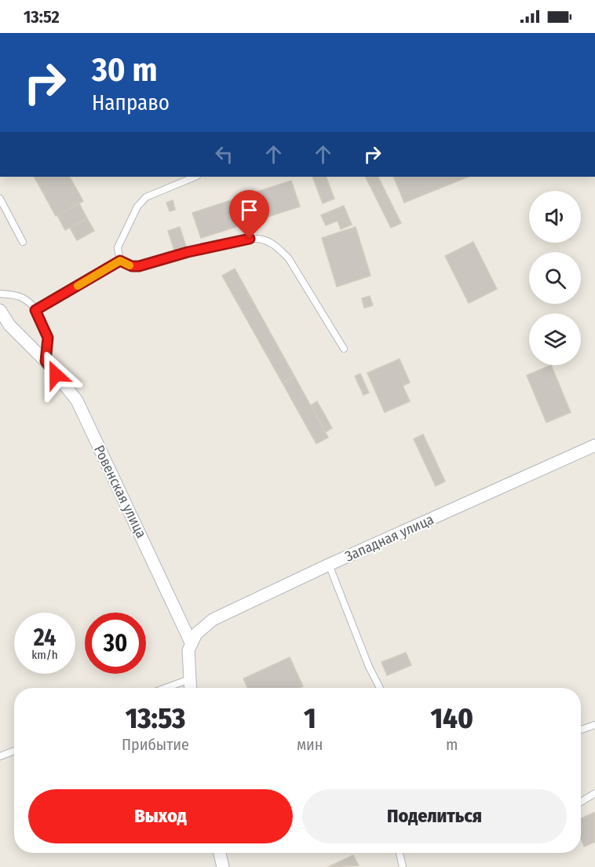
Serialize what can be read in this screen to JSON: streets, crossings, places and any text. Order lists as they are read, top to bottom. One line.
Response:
{"streets":{"street":["Ровенская улица","Западная улица"]},"crossings":[["Ровенская улица","Западная улица"]],"page":{"status":"13:52","turn":["30 m","Направо"],"speed":"24 km/h","limit":"30","eta":["13:53","Прибытие","1","мин","140","m"],"buttons":["Выход","Поделиться"]}}
